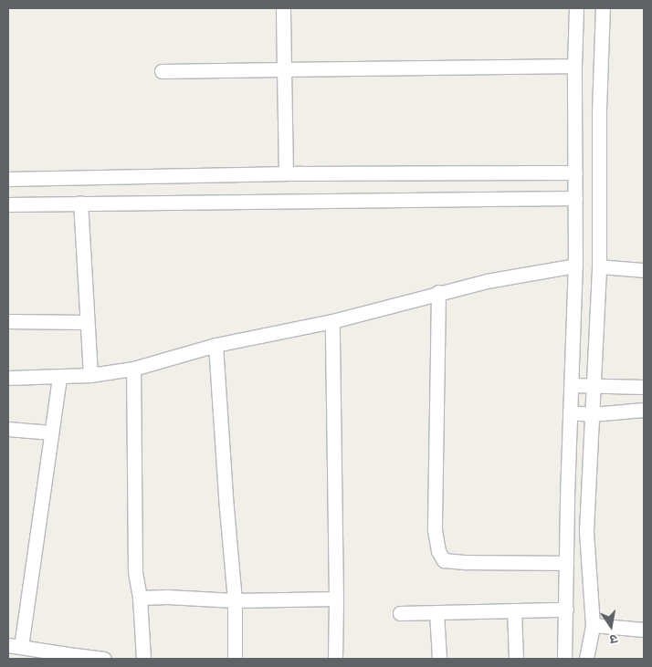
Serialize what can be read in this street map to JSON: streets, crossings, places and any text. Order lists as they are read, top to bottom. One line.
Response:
{"north":"bottom"}
